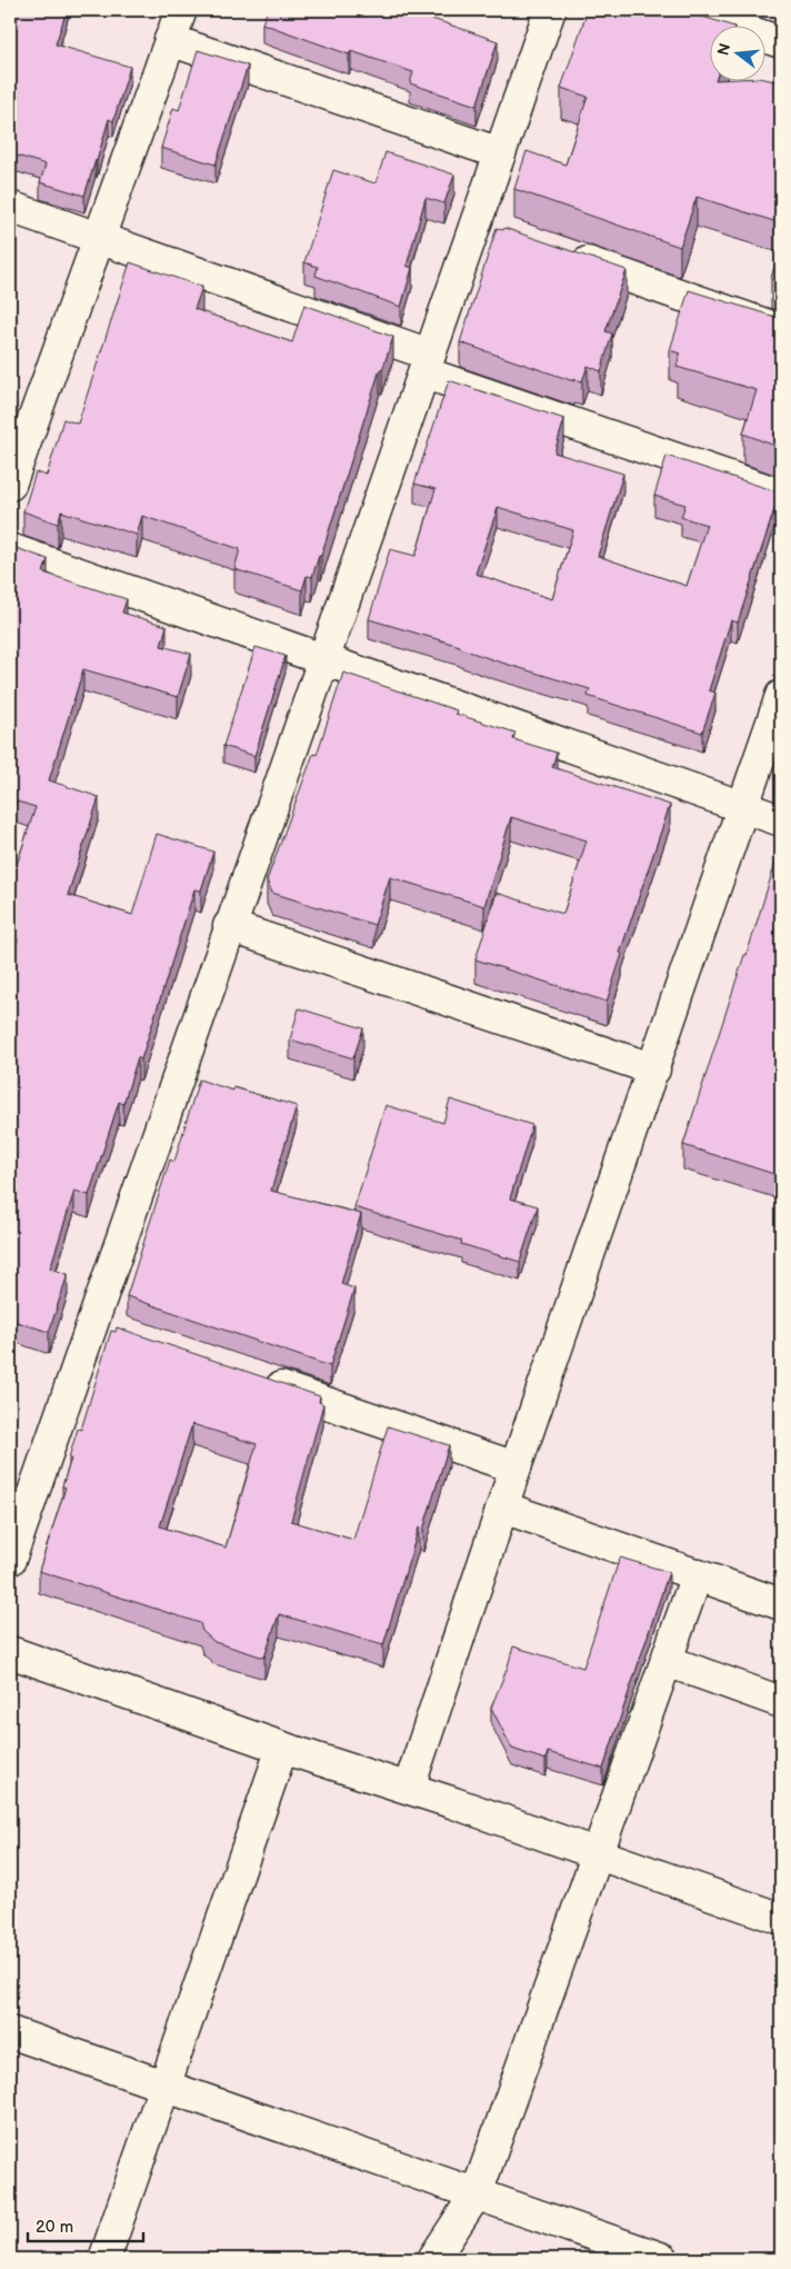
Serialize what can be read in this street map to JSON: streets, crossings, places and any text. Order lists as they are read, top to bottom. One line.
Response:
{"scale_bar":"20 m","north":"left"}
